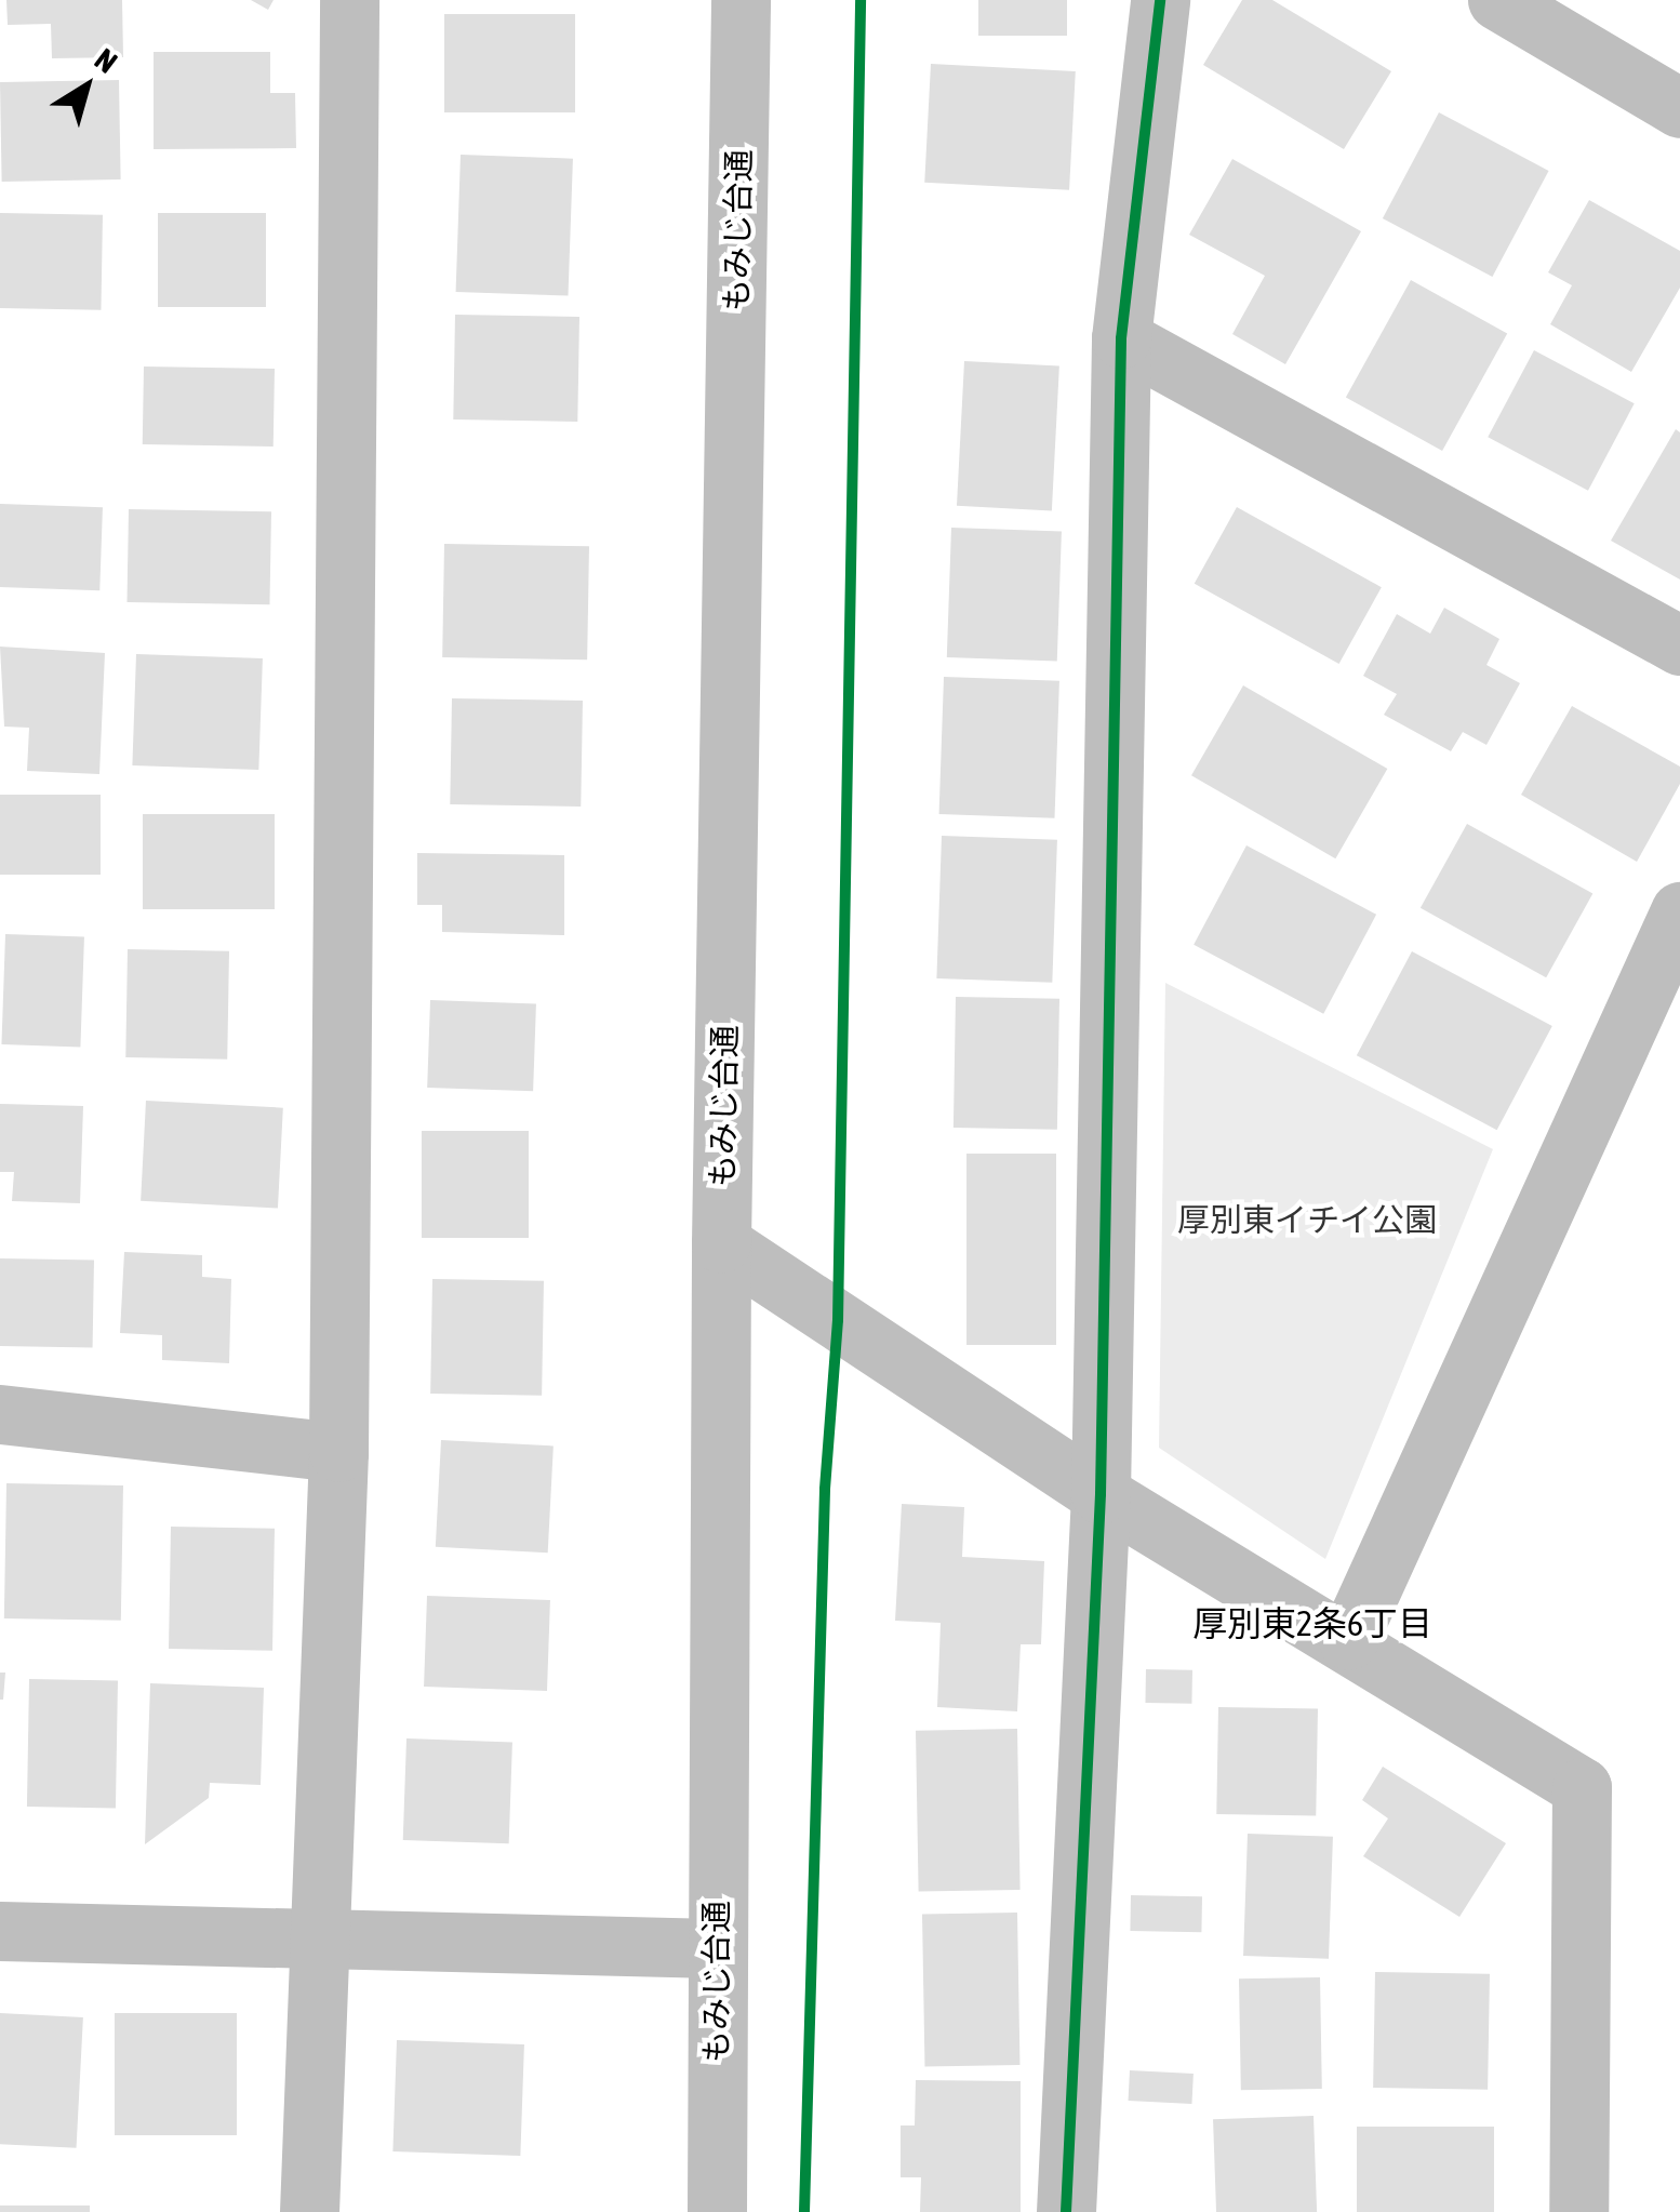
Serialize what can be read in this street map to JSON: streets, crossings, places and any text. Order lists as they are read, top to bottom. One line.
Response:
{"streets":{"street":["もみじ台通"]},"districts":["厚別東2条6丁目"],"parks":["厚別東イチイ公園"],"north":"top right"}
